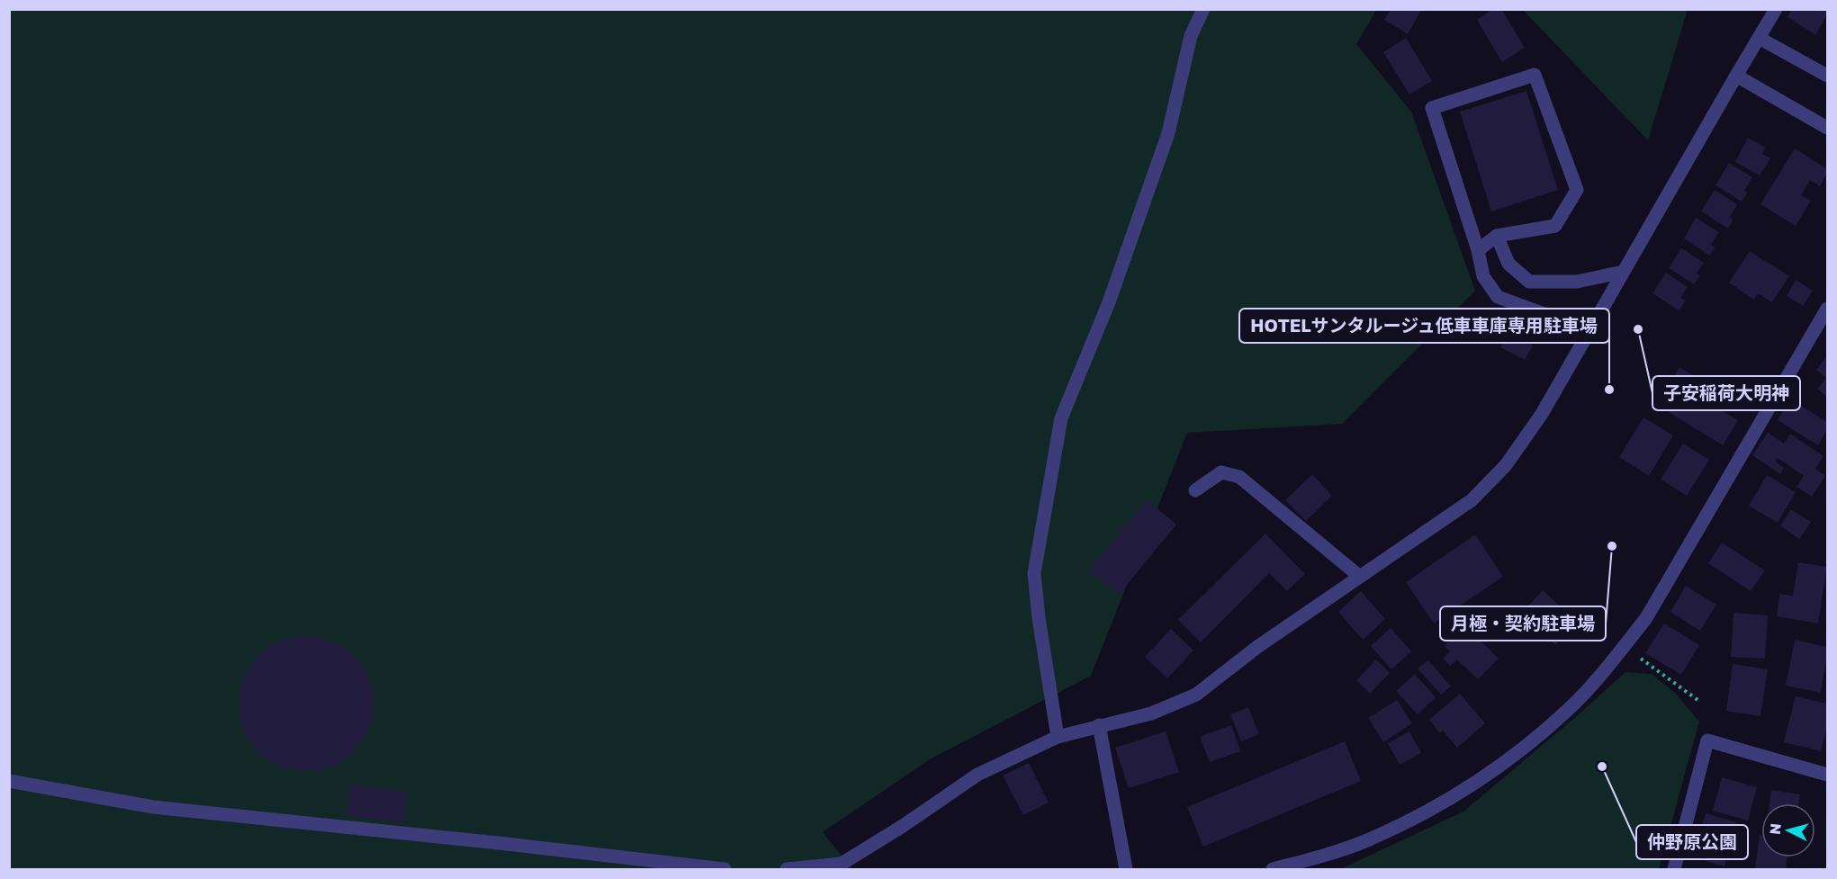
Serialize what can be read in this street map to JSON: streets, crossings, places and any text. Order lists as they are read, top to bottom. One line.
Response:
{"places":["子安稲荷大明神","HOTELサンタルージュ低車車庫専用駐車場","月極・契約駐車場","仲野原公園"],"north":"left"}
